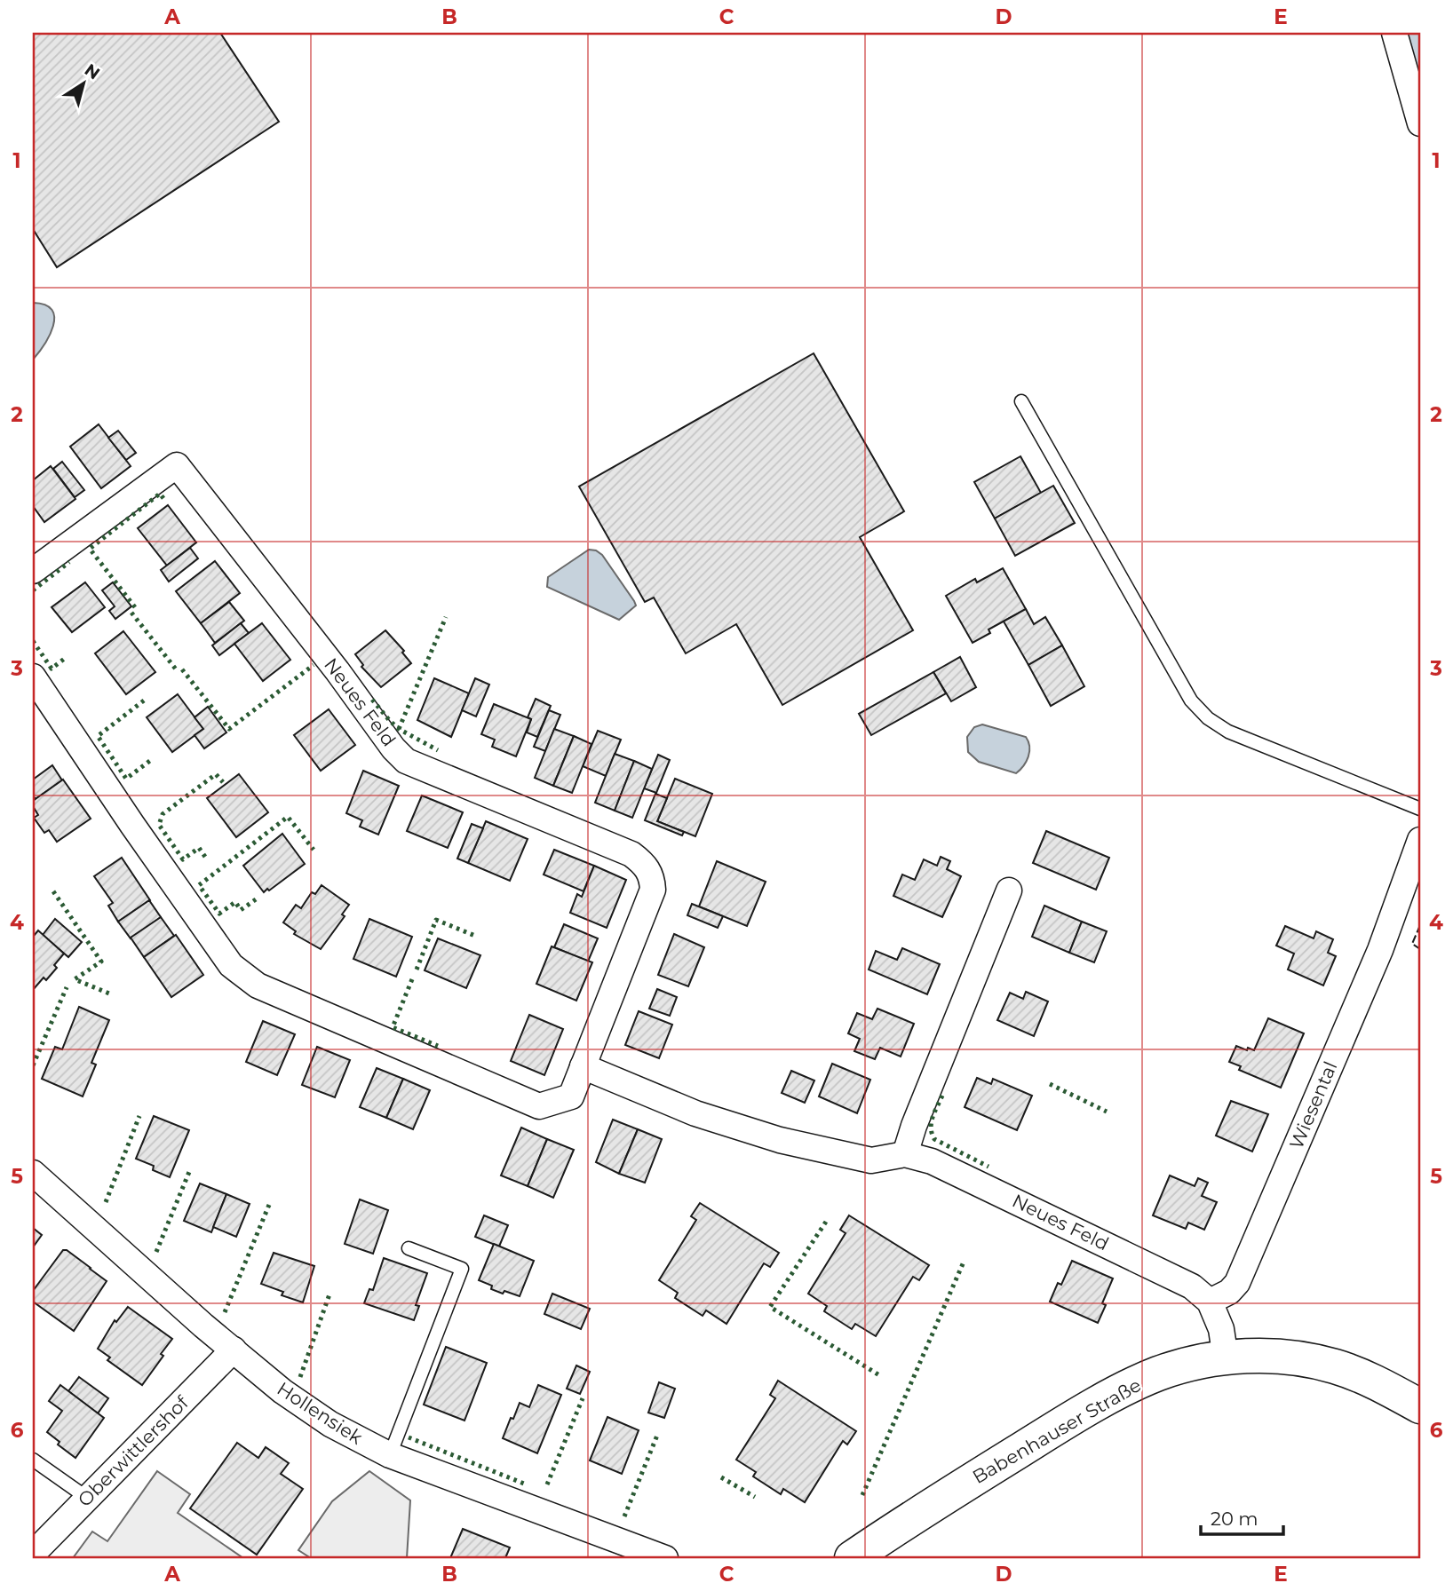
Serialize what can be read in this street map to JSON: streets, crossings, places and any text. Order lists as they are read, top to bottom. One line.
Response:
{"streets":{"main road":["Babenhauser Straße"],"street":["Neues Feld","Wiesental","Hollensiek","Oberwittlershof"]},"crossings":[["Neues Feld","Wiesental"],["Hollensiek","Oberwittlershof"]],"scale_bar":"20 m","north":"top right","grid":{"columns":["A","B","C","D","E"],"rows":["1","2","3","4","5","6"]}}
